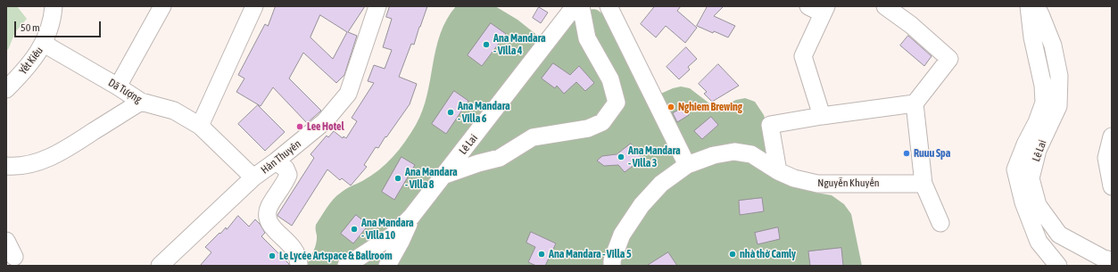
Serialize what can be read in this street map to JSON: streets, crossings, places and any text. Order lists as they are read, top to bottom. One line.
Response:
{"streets":{"street":["Yết Kiêu","Dã Tượng","Lê Lai","Hàn Thuyên","Nguyễn Khuyến"]},"crossings":[["Yết Kiêu","Dã Tượng"],["Dã Tượng","Hàn Thuyên"]],"places":["Ana Mandara - Villa 4","Nghiem Brewing","Ana Mandara - Villa 6","Lee Hotel","Ruuu Spa","Ana Mandara - Villa 3","Ana Mandara - Villa 8","Ana Mandara - Villa 10","Ana Mandara - Villa 5","nhà thờ Camly","Le Lycée Artspace & Ballroom"],"scale_bar":"50 m"}
